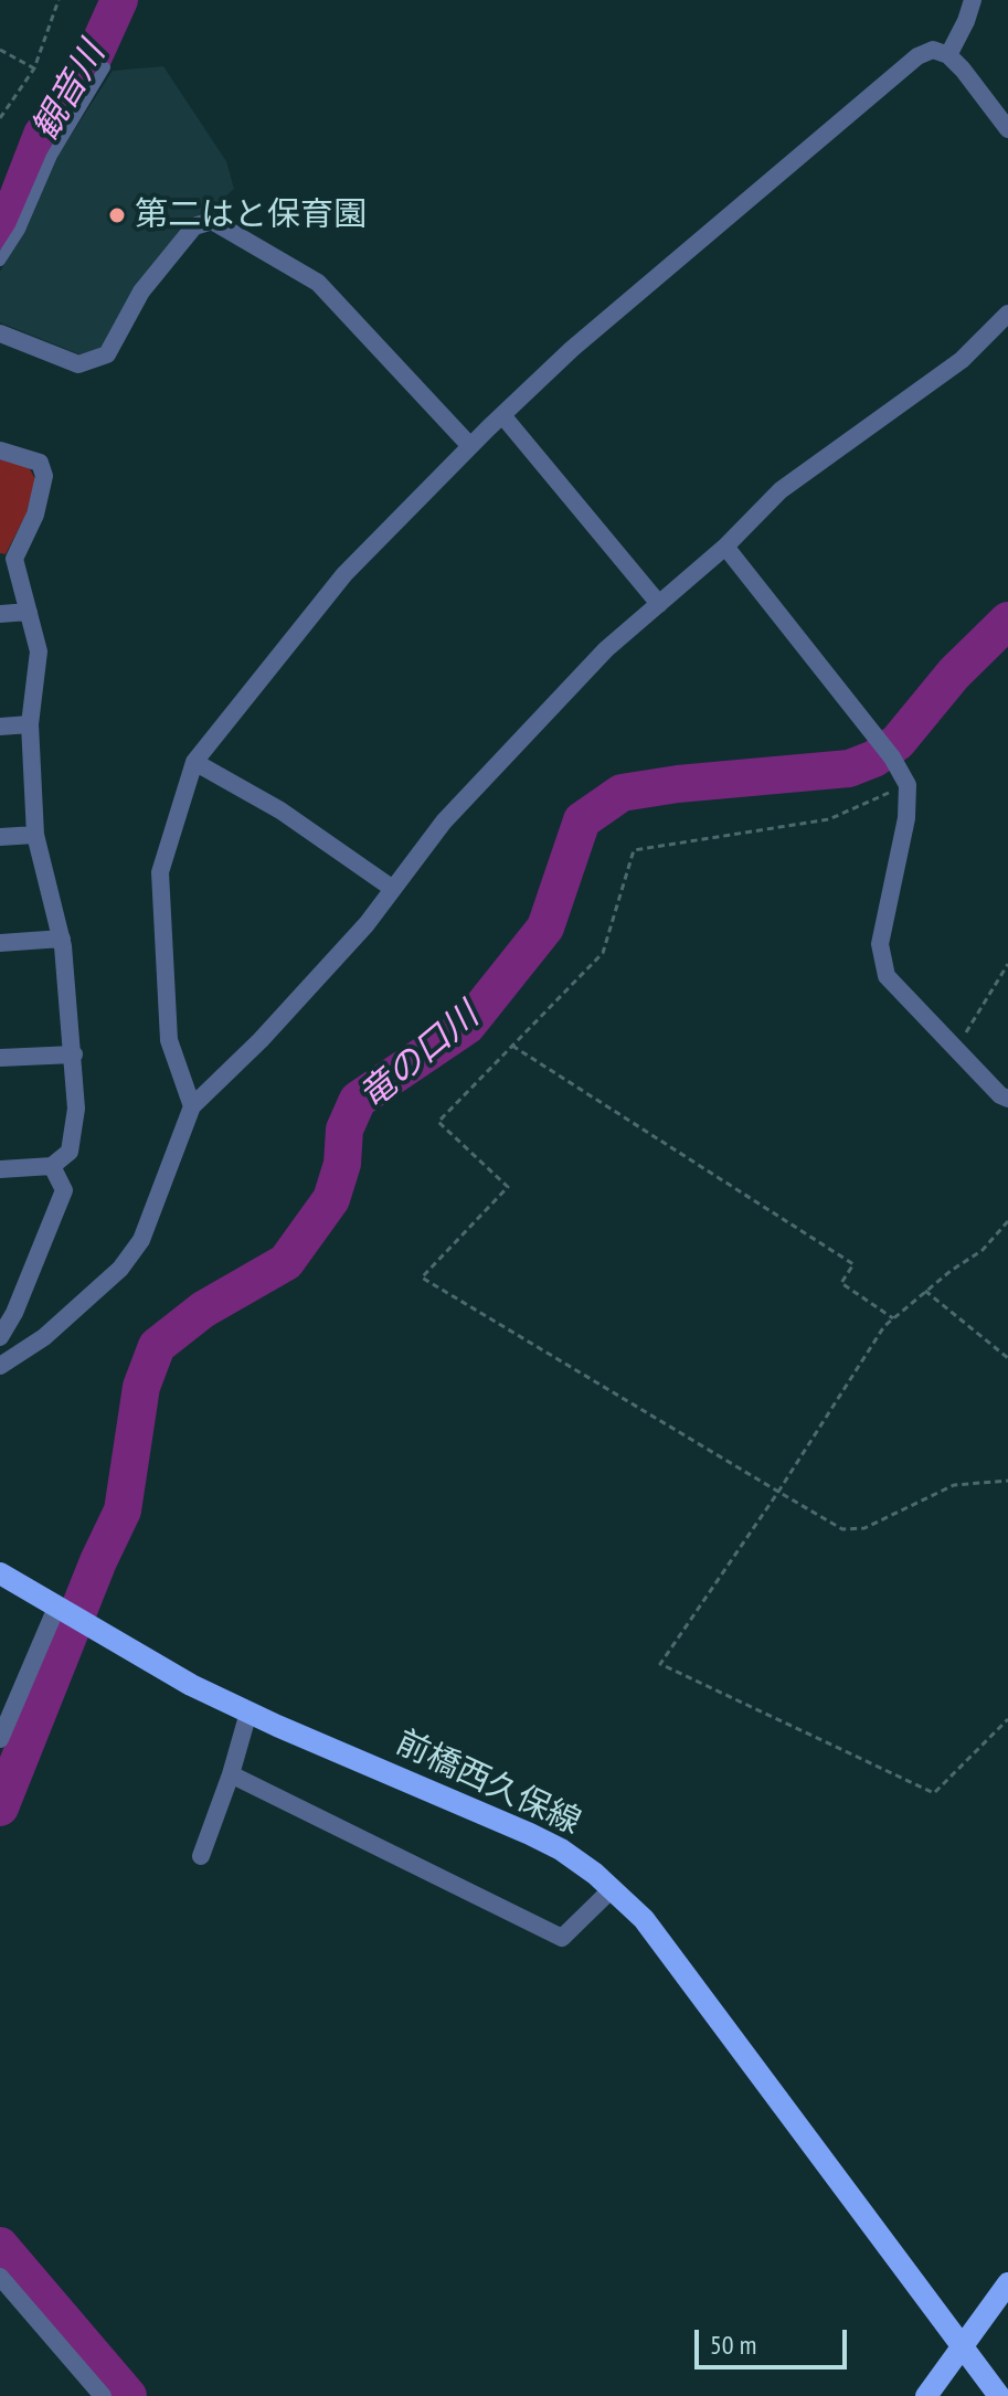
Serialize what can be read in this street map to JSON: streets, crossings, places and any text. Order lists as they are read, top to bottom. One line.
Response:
{"streets":{"main road":["前橋西久保線"]},"water":["観音川","竜の口川"],"places":["第二はと保育園"],"scale_bar":"50 m"}
